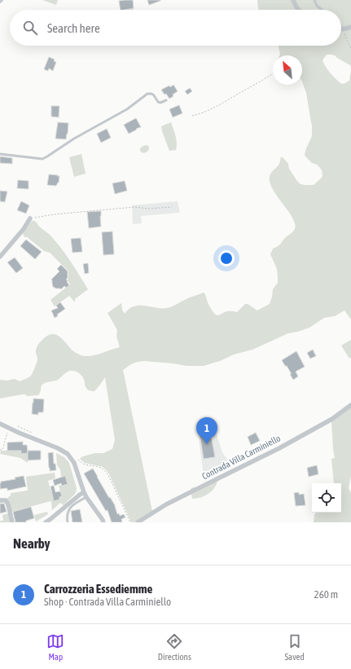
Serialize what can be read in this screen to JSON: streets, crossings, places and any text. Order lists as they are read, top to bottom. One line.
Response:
{"streets":{"street":["Contrada Villa Carminiello"]},"north":"top left","page":{"search":"Search here","pins":"1","heading":"Nearby","list":[{"mark":"1","name":"Carrozzeria Essediemme","note":"Shop · Contrada Villa Carminiello","value":"260 m"}],"nav":["Map","Directions","Saved"]}}
